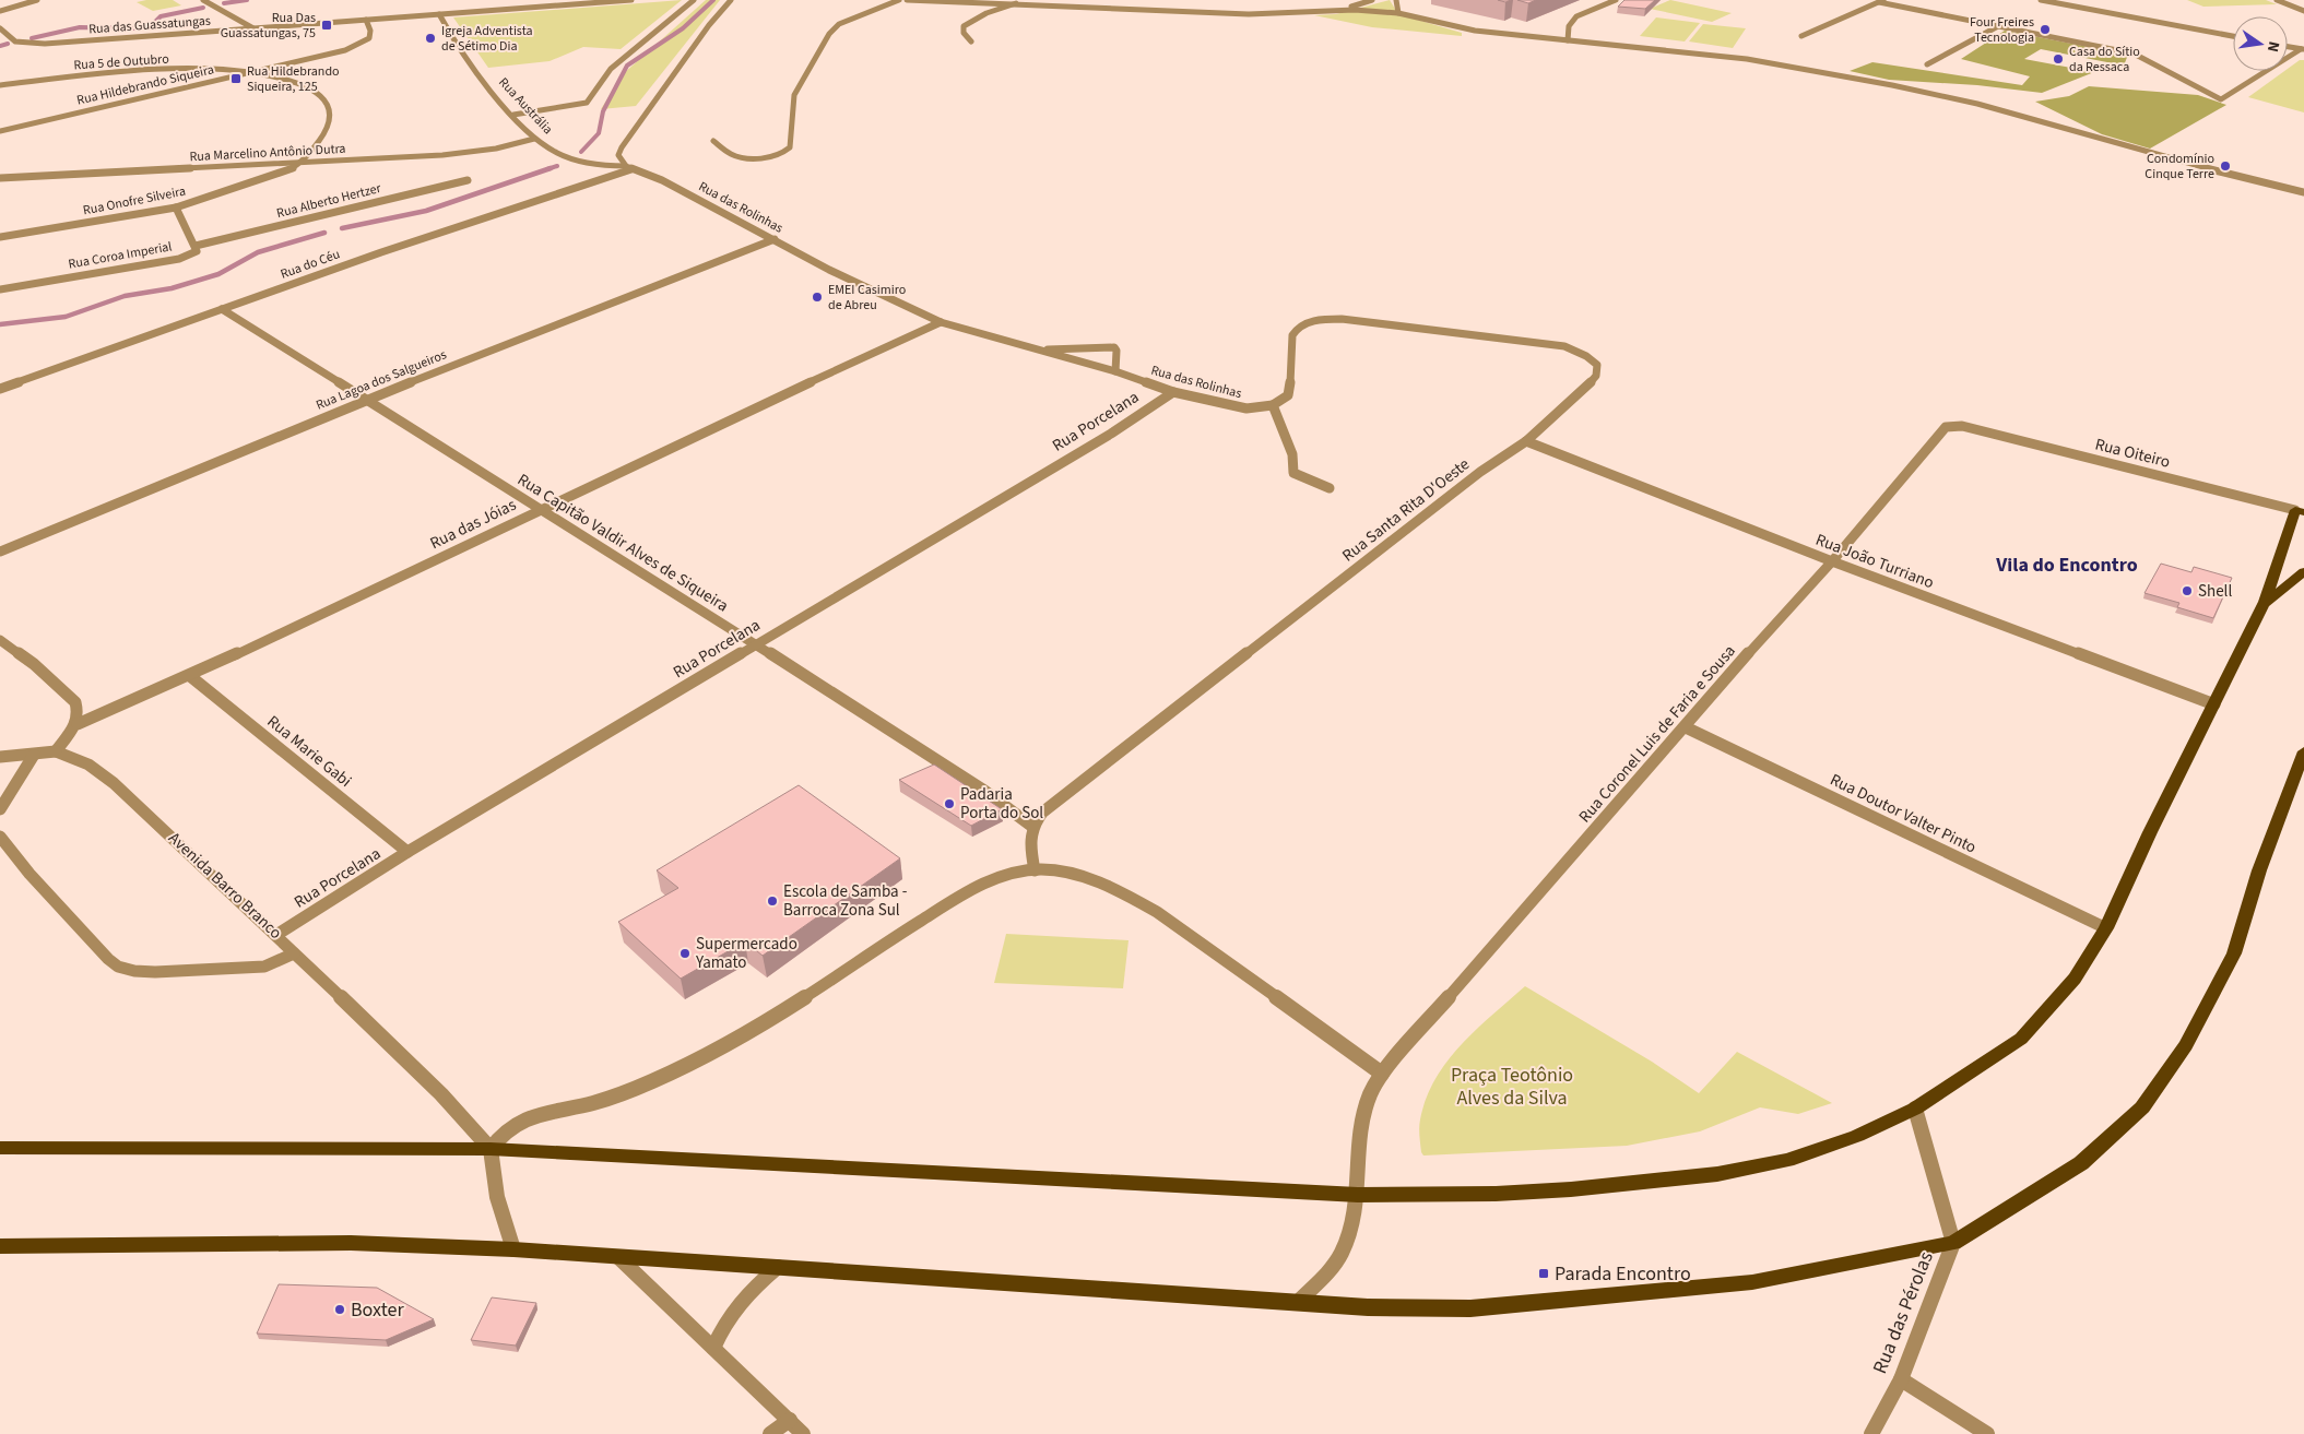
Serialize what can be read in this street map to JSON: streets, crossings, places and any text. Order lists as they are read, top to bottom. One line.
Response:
{"streets":{"street":["Rua das Guassatungas","Rua 5 de Outubro","Rua Hildebrando Siqueira","Rua Austrália","Rua Marcelino Antônio Dutra","Rua Onofre Silveira","Rua Alberto Hertzer","Rua das Rolinhas","Rua Coroa Imperial","Rua do Céu","Rua Lagoa dos Salgueiros","Rua Porcelana","Rua Oiteiro","Rua Santa Rita D'Oeste","Rua das Jóias","Rua Capitão Valdir Alves de Siqueira","Rua João Turriano","Rua Coronel Luis de Faria e Sousa","Rua Marie Gabi","Rua Doutor Valter Pinto","Avenida Barro Branco","Rua das Pérolas"]},"crossings":[["Rua das Guassatungas","Rua Hildebrando Siqueira"],["Rua das Guassatungas","Rua Austrália"],["Rua 5 de Outubro","Rua Hildebrando Siqueira"],["Rua 5 de Outubro","Rua Marcelino Antônio Dutra"],["Rua 5 de Outubro","Rua Onofre Silveira"],["Rua Austrália","Rua Marcelino Antônio Dutra"],["Rua Austrália","Rua das Rolinhas"],["Rua Austrália","Rua do Céu"],["Rua Marcelino Antônio Dutra","Rua Onofre Silveira"],["Rua Onofre Silveira","Rua Coroa Imperial"],["Rua Alberto Hertzer","Rua Coroa Imperial"],["Rua das Rolinhas","Rua do Céu"],["Rua das Rolinhas","Rua Lagoa dos Salgueiros"],["Rua das Rolinhas","Rua Porcelana"],["Rua das Rolinhas","Rua Santa Rita D'Oeste"],["Rua das Rolinhas","Rua das Jóias"],["Rua do Céu","Rua Capitão Valdir Alves de Siqueira"],["Rua Lagoa dos Salgueiros","Rua Capitão Valdir Alves de Siqueira"],["Rua Porcelana","Rua Capitão Valdir Alves de Siqueira"],["Rua Porcelana","Rua Marie Gabi"],["Rua Porcelana","Avenida Barro Branco"],["Rua Oiteiro","Rua Coronel Luis de Faria e Sousa"],["Rua Santa Rita D'Oeste","Rua Capitão Valdir Alves de Siqueira"],["Rua Santa Rita D'Oeste","Rua João Turriano"],["Rua das Jóias","Rua Capitão Valdir Alves de Siqueira"],["Rua das Jóias","Rua Marie Gabi"],["Rua João Turriano","Rua Coronel Luis de Faria e Sousa"],["Rua Coronel Luis de Faria e Sousa","Rua Doutor Valter Pinto"]],"districts":["Vila do Encontro"],"parks":["Praça Teotônio Alves da Silva"],"places":{"transit":["Rua Das Guassatungas, 75","Rua Hildebrando Siqueira, 125","Parada Encontro"],"other":["Four Freires Tecnologia","Igreja Adventista de Sétimo Dia","Casa do Sítio da Ressaca","Condomínio Cinque Terre","EMEI Casimiro de Abreu","Shell","Padaria Porta do Sol","Escola de Samba - Barroca Zona Sul","Supermercado Yamato","Boxter"]},"north":"right"}
